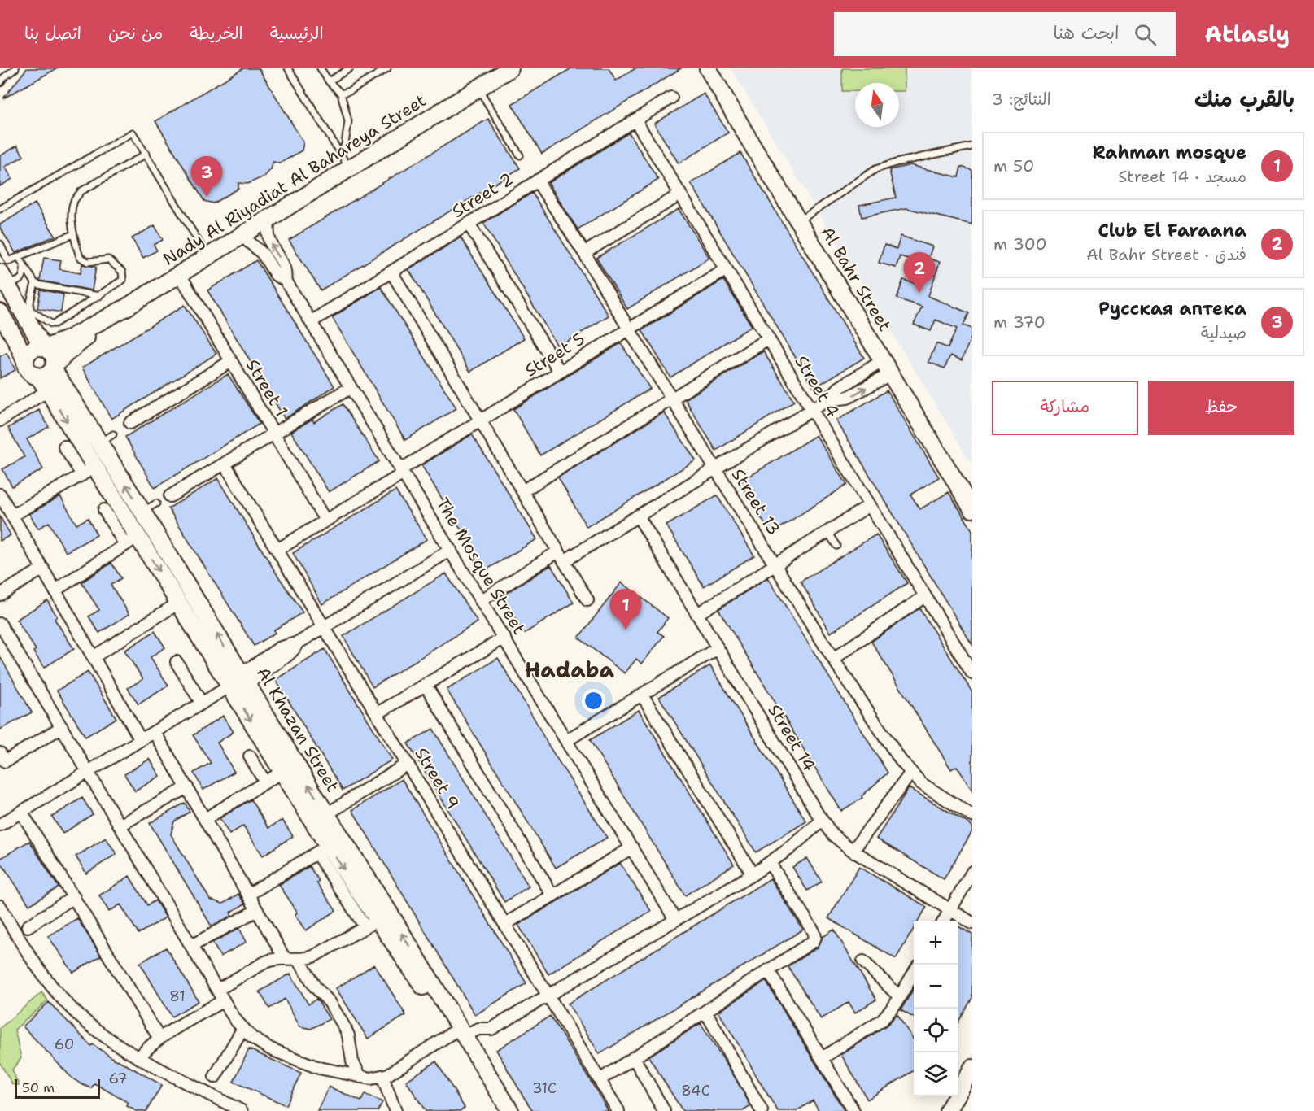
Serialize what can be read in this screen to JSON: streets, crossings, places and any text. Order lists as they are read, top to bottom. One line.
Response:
{"streets":{"main road":["Nady Al Riyadiat Al Bahareya Street","Al Bahr Street","Al Khazan Street"],"street":["Street 2","Street 5","Street 4","Street 1","Street 13","The Mosque Street","Street 14","Street 9"]},"crossings":[["Nady Al Riyadiat Al Bahareya Street","Street 1"],["Nady Al Riyadiat Al Bahareya Street","The Mosque Street"],["Nady Al Riyadiat Al Bahareya Street","Al Khazan Street"],["Street 2","Street 4"],["Street 2","Street 13"],["Street 2","The Mosque Street"],["Street 5","Street 4"],["Street 5","Street 1"],["Street 5","Street 13"],["Street 5","The Mosque Street"],["Street 5","Street 9"]],"districts":["Hadaba"],"house_numbers":["81","60","67","31C","84C"],"scale_bar":"50 m","north":"top","page":{"header":"Atlasly","search":"ابحث هنا","nav":["الرئيسية","الخريطة","من نحن","اتصل بنا"],"heading":["بالقرب منك","النتائج: 3"],"list":[{"mark":"1","name":"Rahman mosque","note":"مسجد · Street 14","value":"50 m"},{"mark":"2","name":"Club El Faraana","note":"فندق · Al Bahr Street","value":"300 m"},{"mark":"3","name":"Русская аптека","note":"صيدلية","value":"370 m"}],"pins":["3","2","1"],"buttons":["حفظ","مشاركة"],"map_buttons":["+","−"],"scale":"50 m"}}
